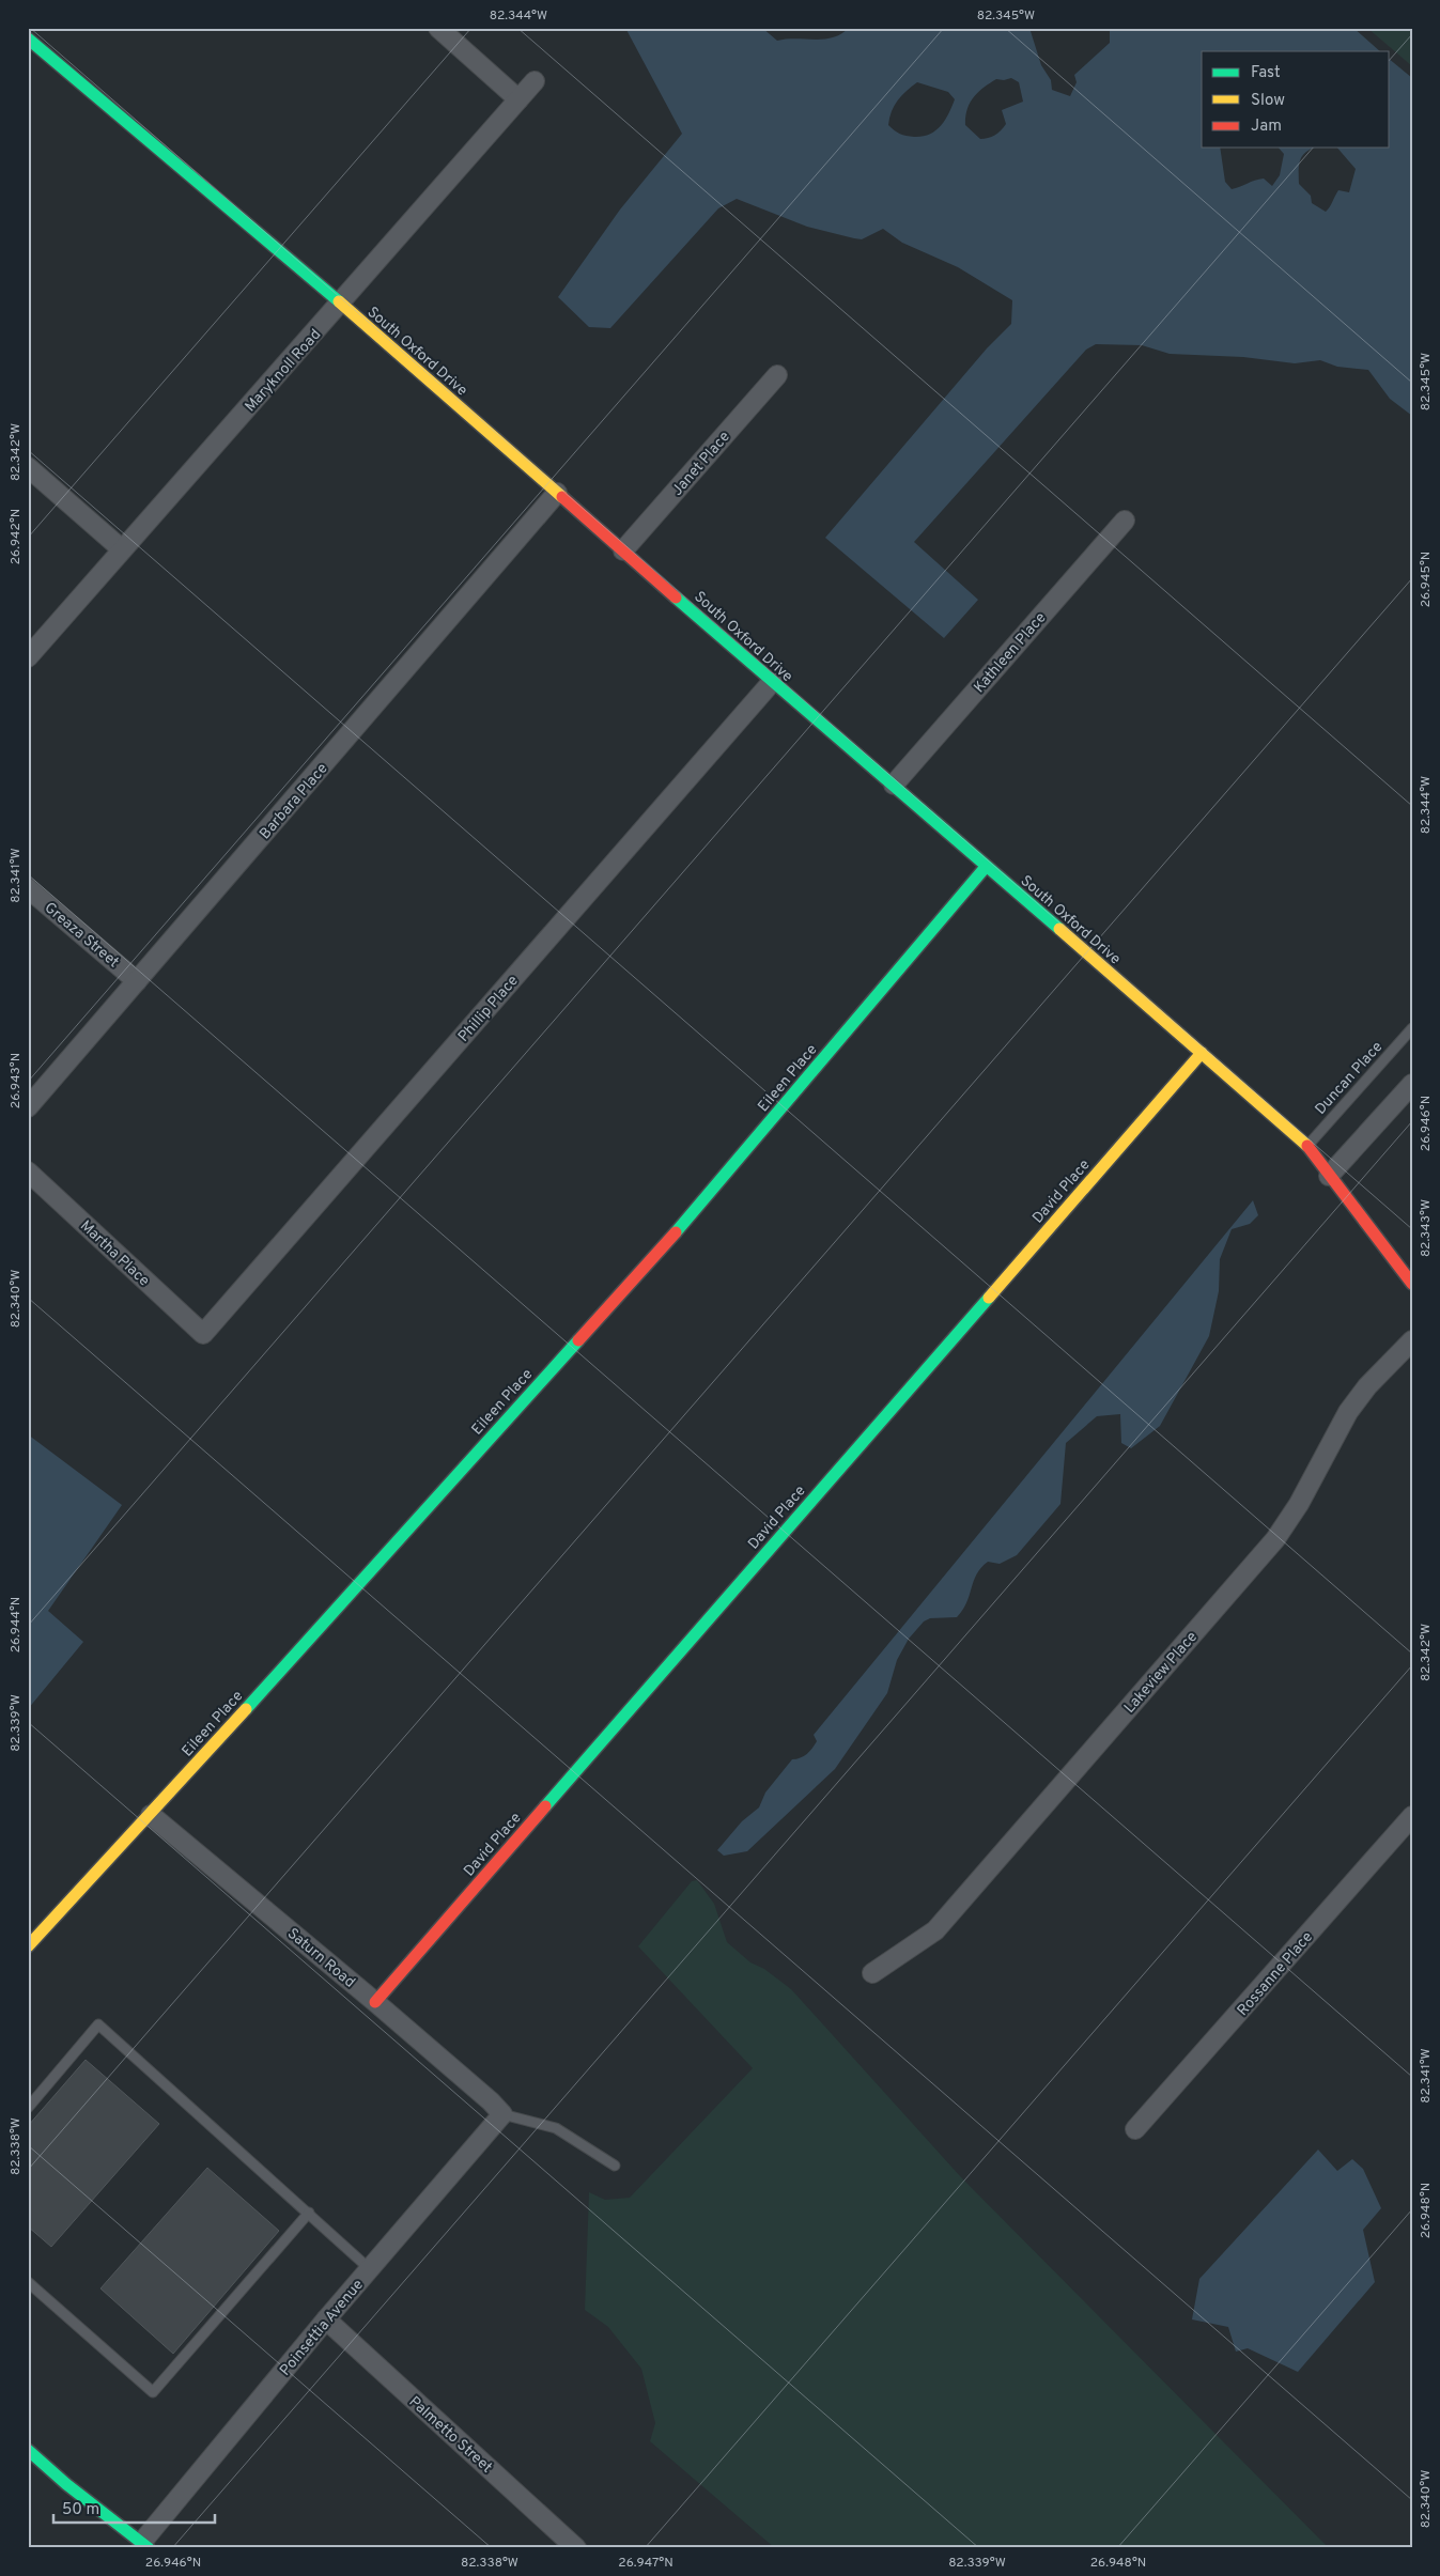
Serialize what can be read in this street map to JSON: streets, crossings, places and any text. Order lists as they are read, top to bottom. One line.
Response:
{"streets":{"street":["South Oxford Drive","Maryknoll Road","Janet Place","Kathleen Place","Barbara Place","Greaza Street","Phillip Place","Eileen Place","David Place","Martha Place","Lakeview Place","Saturn Road","Rossanne Place","Poinsettia Avenue","Palmetto Street"],"lane":["Duncan Place"]},"crossings":[["South Oxford Drive","Maryknoll Road"],["South Oxford Drive","Janet Place"],["South Oxford Drive","Kathleen Place"],["South Oxford Drive","Barbara Place"],["South Oxford Drive","Phillip Place"],["South Oxford Drive","Eileen Place"],["South Oxford Drive","Duncan Place"],["South Oxford Drive","David Place"],["Barbara Place","Greaza Street"],["Phillip Place","Martha Place"],["Eileen Place","Saturn Road"],["David Place","Saturn Road"],["Saturn Road","Poinsettia Avenue"],["Poinsettia Avenue","Palmetto Street"]],"legend":["Fast","Slow","Jam"],"scale_bar":"50 m","coordinates":["82.344°W","82.345°W","82.342°W","26.942°N","26.945°N","82.341°W","26.943°N","26.946°N","82.343°W","82.340°W","26.944°N","82.339°W","82.338°W","26.948°N","26.947°N"]}
